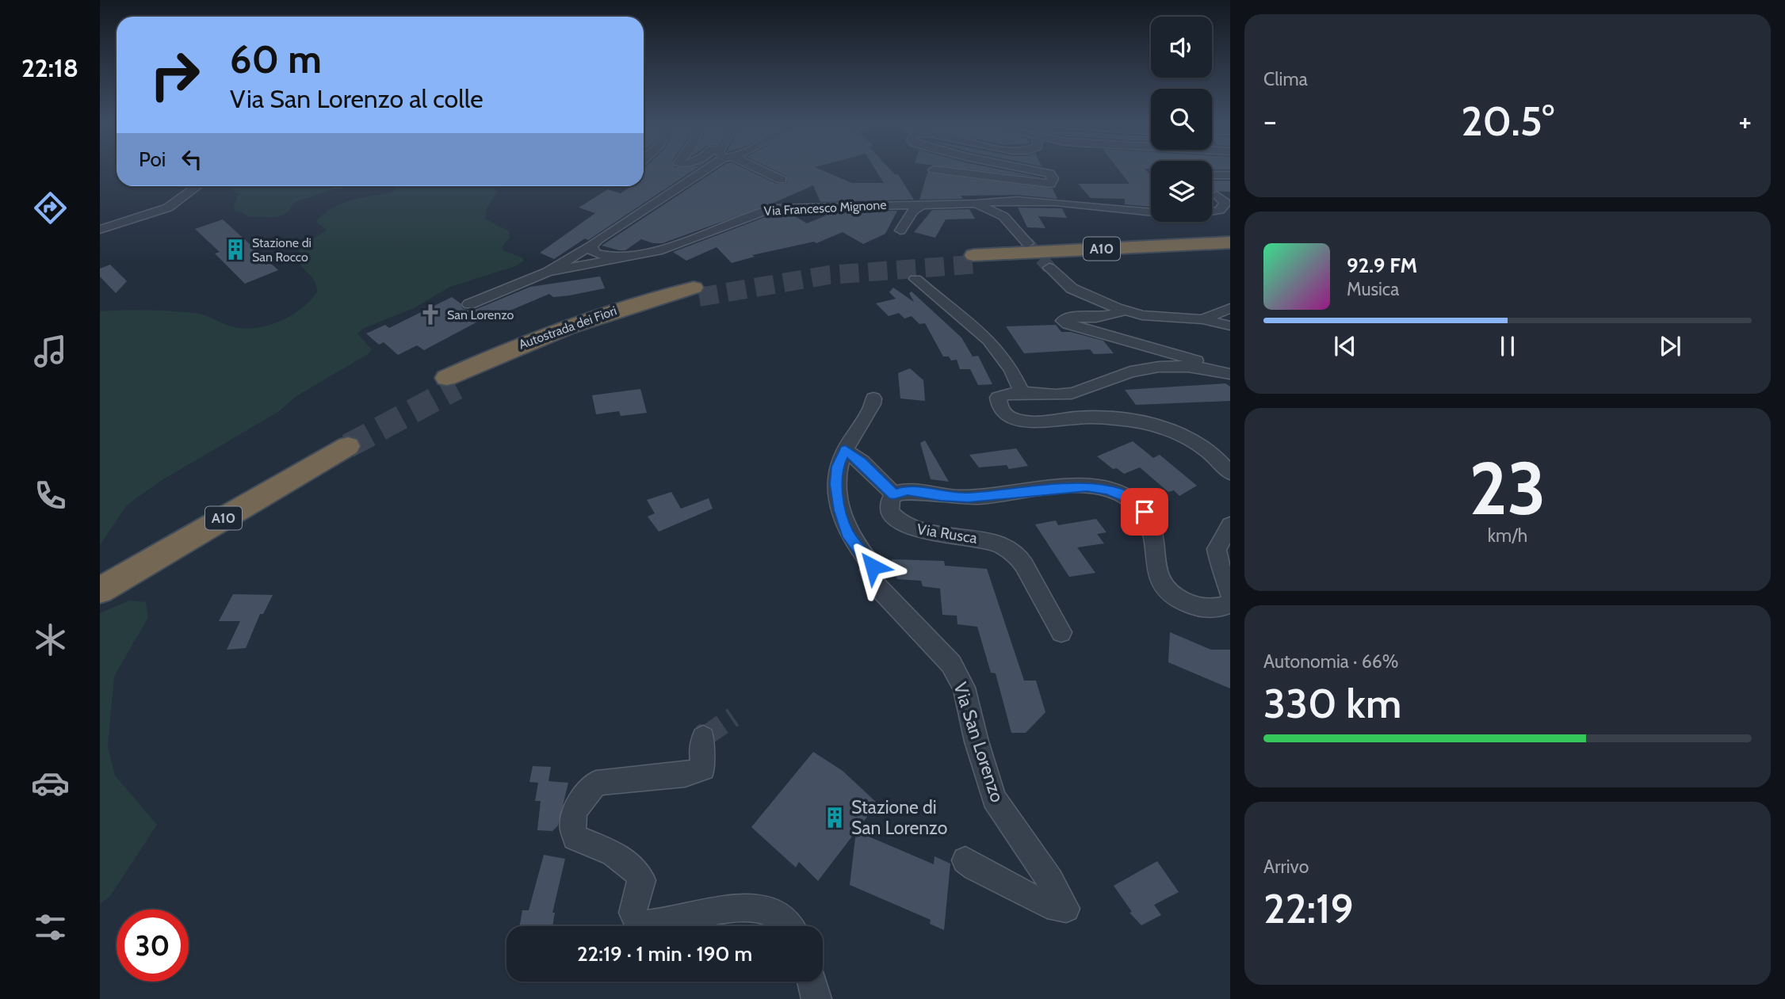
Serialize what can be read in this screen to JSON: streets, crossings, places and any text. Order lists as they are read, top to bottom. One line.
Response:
{"streets":{"highway":["A10","Autostrada dei Fiori"],"street":["Via Francesco Mignone","Via Rusca","Via San Lorenzo"]},"places":{"building":["Stazione di San Rocco","Stazione di San Lorenzo"],"church":["San Lorenzo"]},"page":{"tabs":"22:18","tile":["Clima",["23","km/h"],["Autonomia · 66%","330 km"],["Arrivo","22:19"]],"turn":["60 m","Via San Lorenzo al colle"],"heat":["−","20.5°","+"],"then":"Poi","song":["92.9 FM","Musica"],"limit":"30","trip":"22:19 · 1 min · 190 m"}}
